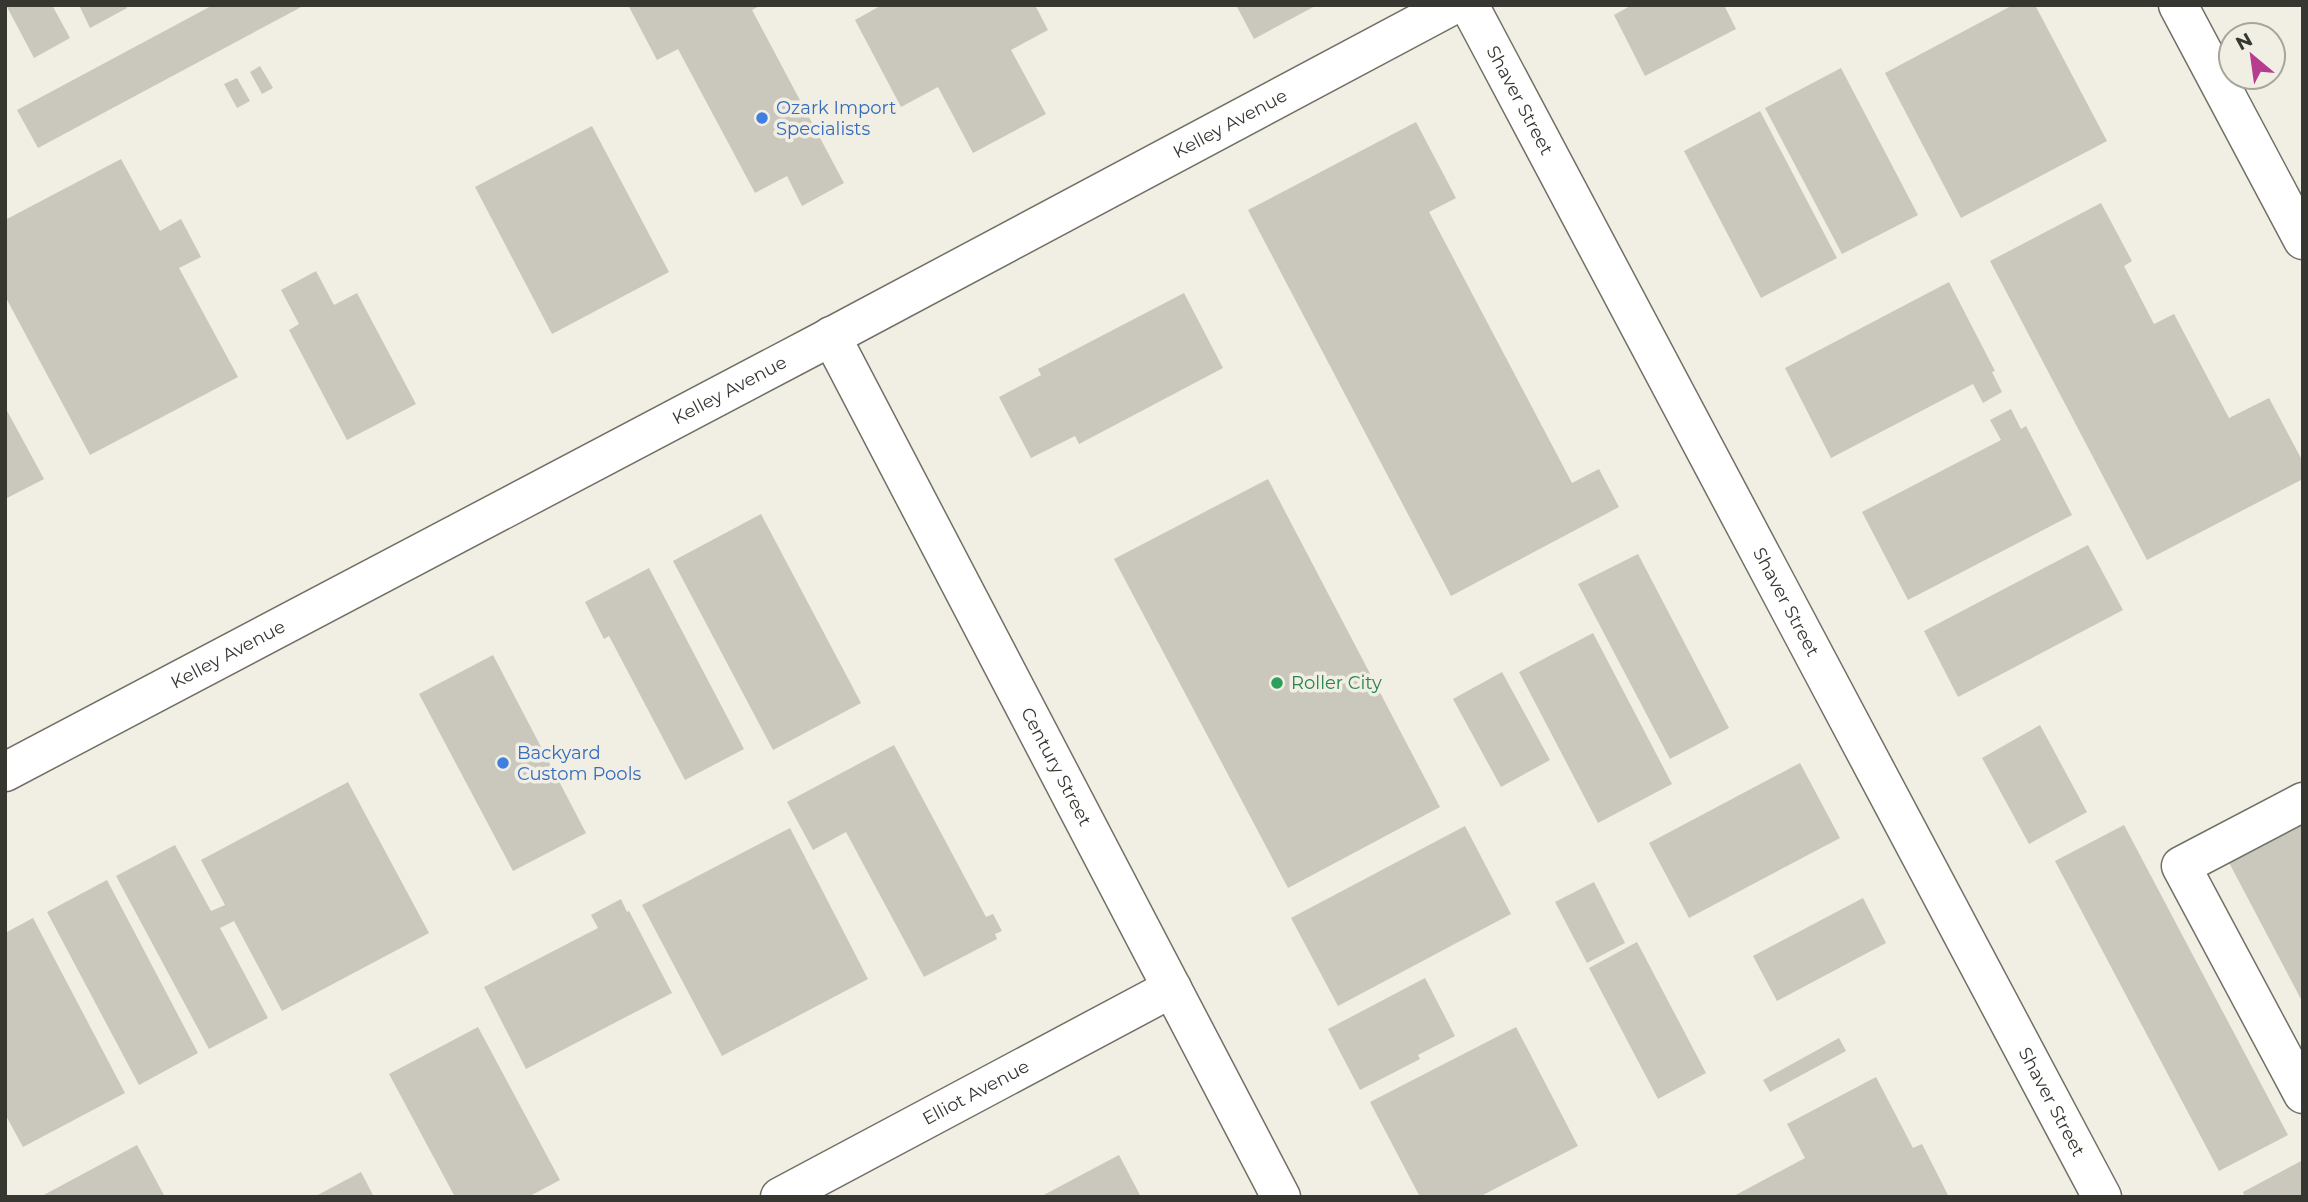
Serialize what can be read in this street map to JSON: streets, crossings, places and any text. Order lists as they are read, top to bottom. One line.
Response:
{"streets":{"street":["Shaver Street","Kelley Avenue","Century Street","Elliot Avenue"]},"crossings":[["Kelley Avenue","Century Street"],["Century Street","Elliot Avenue"]],"places":["Ozark Import Specialists","Roller City","Backyard Custom Pools"],"north":"top left"}
